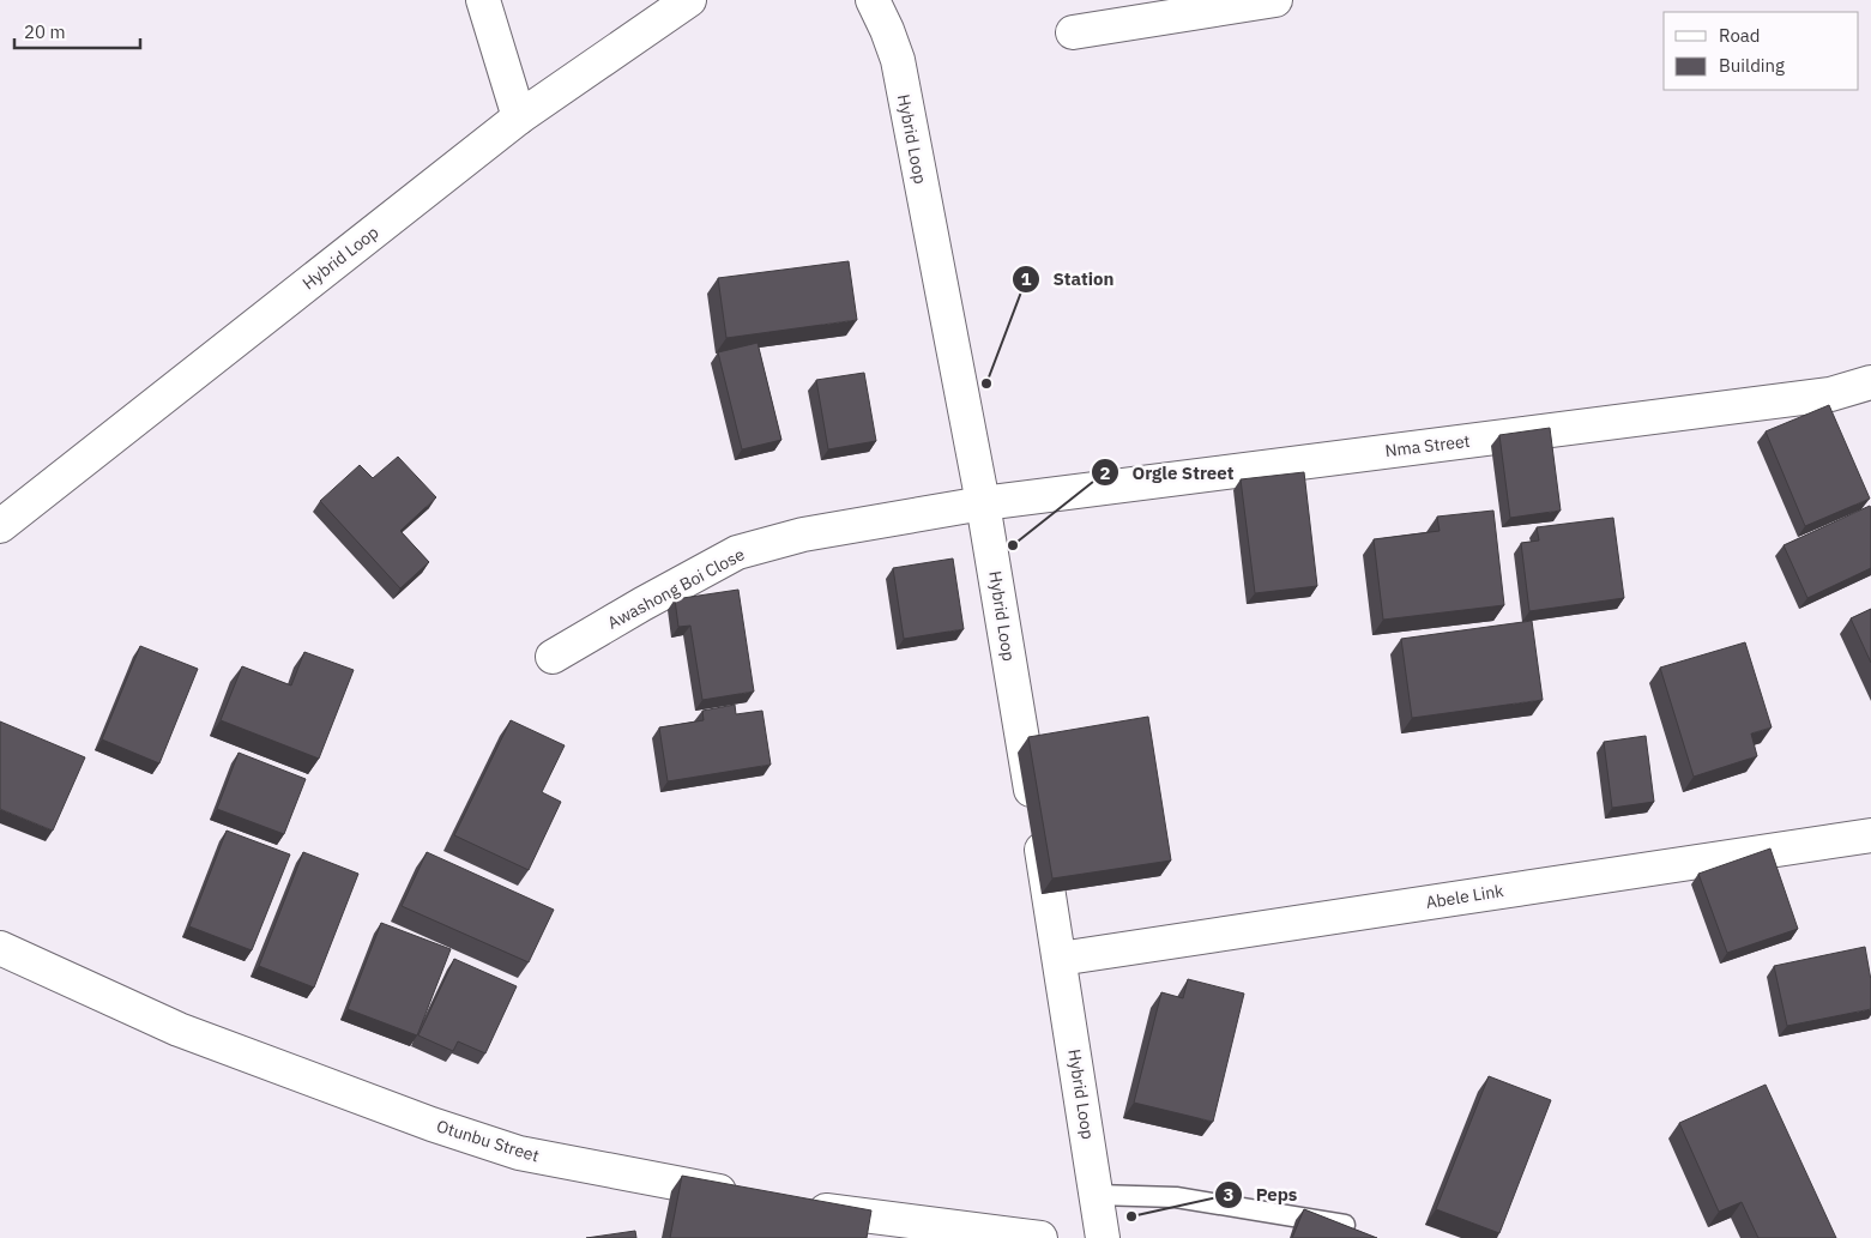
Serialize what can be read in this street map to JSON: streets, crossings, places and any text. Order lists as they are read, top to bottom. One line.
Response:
{"streets":{"street":["Hybrid Loop","Nma Street","Awashong Boi Close","Abele Link","Otunbu Street"]},"crossings":[["Hybrid Loop","Nma Street"],["Hybrid Loop","Awashong Boi Close"],["Hybrid Loop","Abele Link"],["Nma Street","Awashong Boi Close"]],"places":["Station","Orgle Street","Peps"],"legend":["Road","Building"],"scale_bar":"20 m"}
